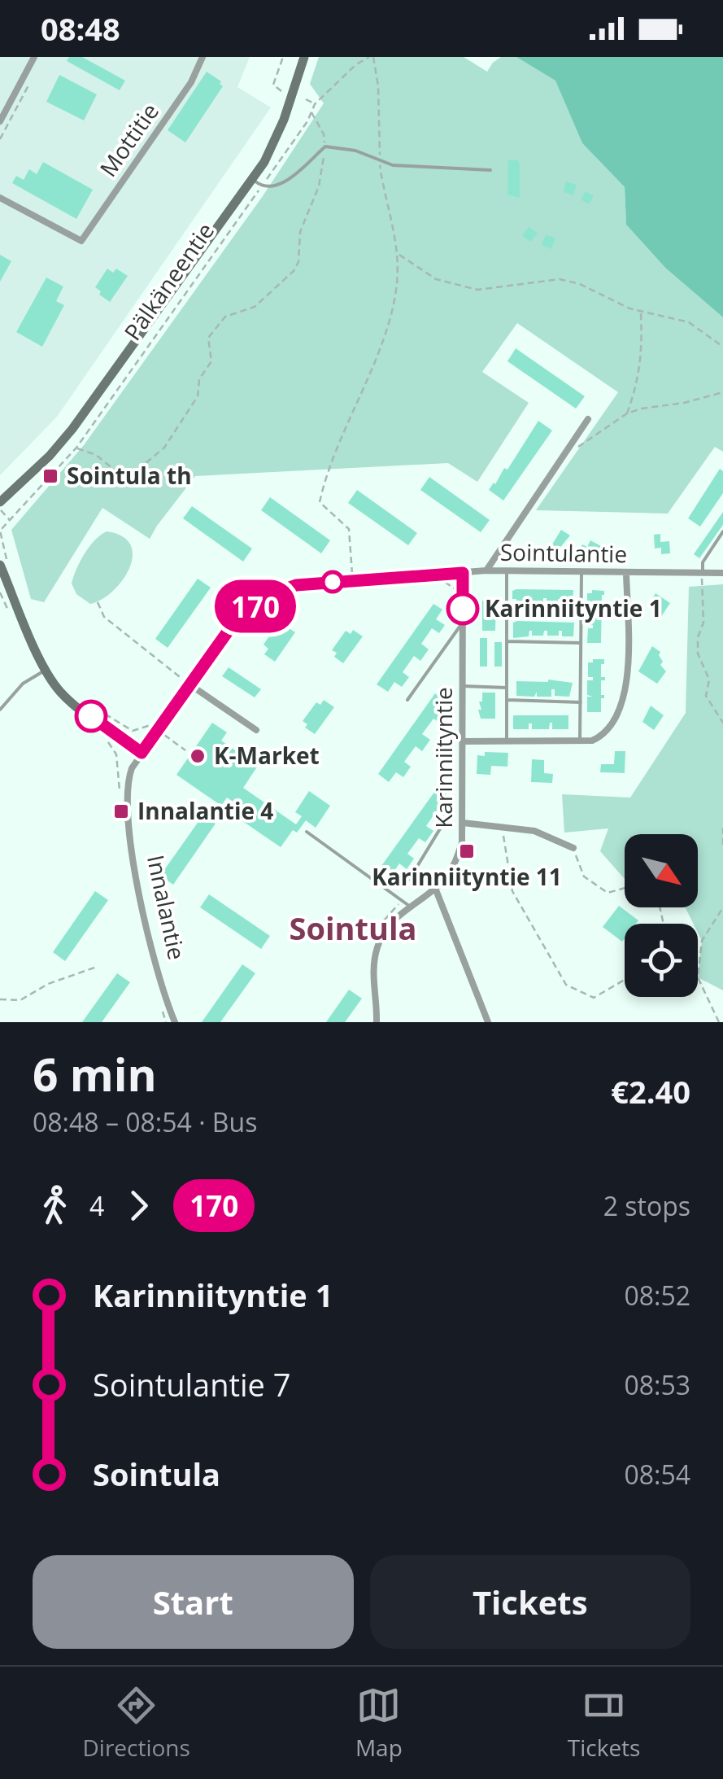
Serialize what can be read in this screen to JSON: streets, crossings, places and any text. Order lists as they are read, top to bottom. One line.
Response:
{"streets":{"main road":["Pälkäneentie"],"street":["Mottitie","Sointulantie","Karinniityntie","Innalantie"]},"crossings":[["Sointulantie","Karinniityntie"],["Sointulantie","Innalantie"]],"districts":["Sointula"],"places":{"transit":["Sointula th","Innalantie 4","Karinniityntie 11"],"other":["Karinniityntie 1","K-Market"]},"lines":["bus line 170"],"north":"bottom right","page":{"status":"08:48","on_map":"170","heading":["6 min","08:48 – 08:54 · Bus","€2.40"],"legs":["4","170","2 stops"],"list":[{"name":"Karinniityntie 1","value":"08:52"},{"name":"Sointulantie 7","value":"08:53"},{"name":"Sointula","value":"08:54"}],"buttons":["Start","Tickets"],"tabs":["Directions","Map","Tickets"]}}
